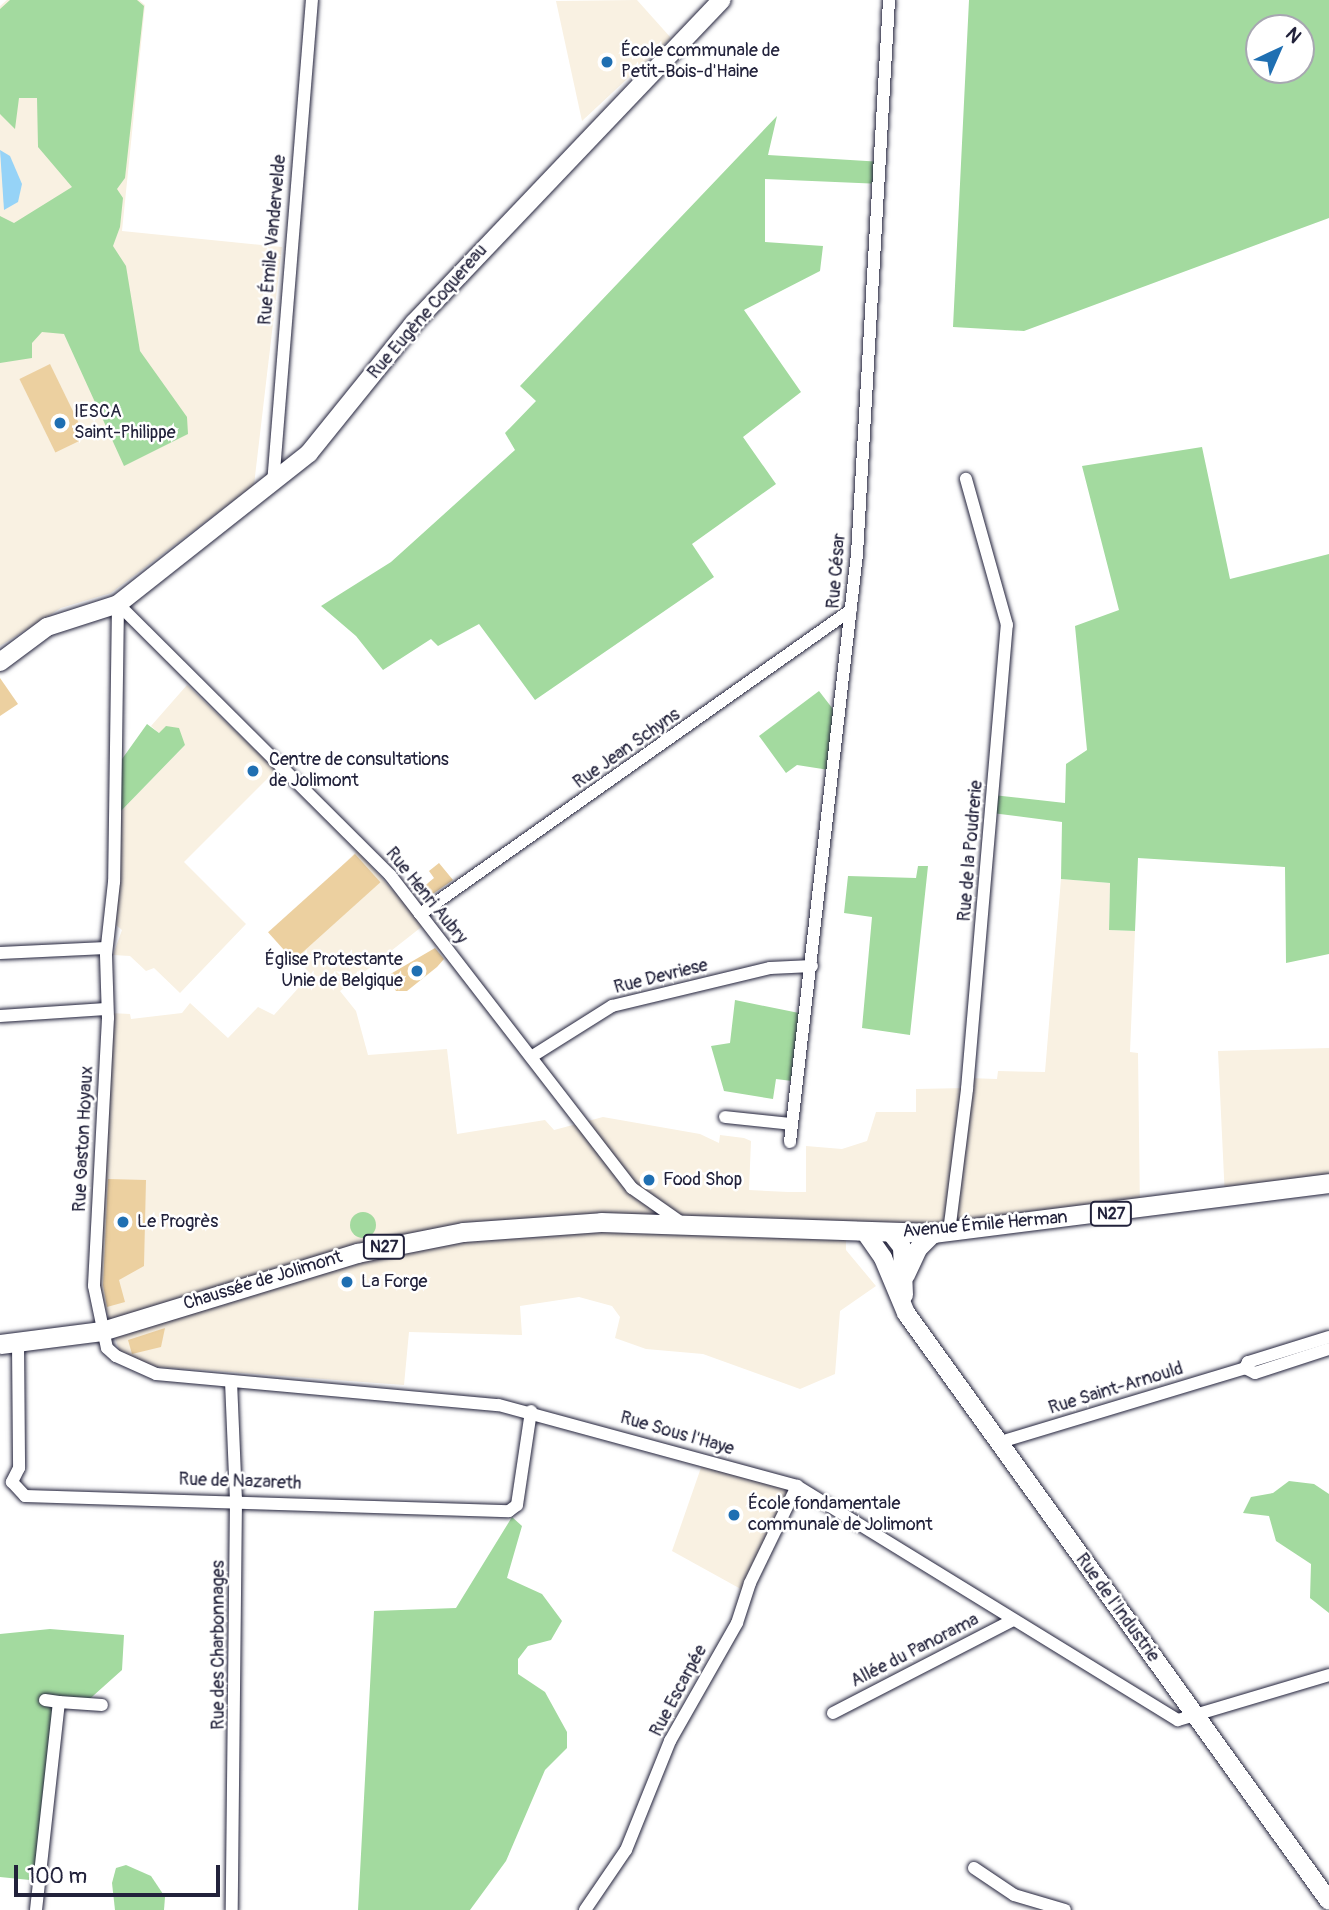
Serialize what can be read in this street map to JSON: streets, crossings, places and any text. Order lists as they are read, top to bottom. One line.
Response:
{"streets":{"main road":["N27","Avenue Émile Herman","Chaussée de Jolimont"],"street":["Rue Émile Vandervelde","Rue Eugène Coquereau","Rue César","Rue Jean Schyns","Rue de la Poudrerie","Rue Henri Aubry","Rue Devriese","Rue Gaston Hoyaux","Rue Saint-Arnould","Rue Sous l'Haye","Rue de Nazareth","Rue de l'Industrie","Rue des Charbonnages","Allée du Panorama","Rue Escarpée"]},"crossings":[["Rue Émile Vandervelde","Rue Eugène Coquereau"],["Rue Eugène Coquereau","Rue Henri Aubry"],["Rue Eugène Coquereau","Rue Gaston Hoyaux"],["Rue César","Rue Jean Schyns"],["Rue César","Rue Devriese"],["Rue Jean Schyns","Rue Henri Aubry"],["Rue de la Poudrerie","Avenue Émile Herman"],["Rue Henri Aubry","Rue Devriese"],["Rue Henri Aubry","Rue Gaston Hoyaux"],["Rue Henri Aubry","Chaussée de Jolimont"],["Rue Gaston Hoyaux","Chaussée de Jolimont"],["Rue Gaston Hoyaux","Rue Sous l'Haye"],["N27","Avenue Émile Herman"],["N27","Chaussée de Jolimont"],["N27","Rue de l'Industrie"],["Chaussée de Jolimont","Rue Sous l'Haye"],["Chaussée de Jolimont","Rue de Nazareth"],["Chaussée de Jolimont","Rue de l'Industrie"],["Rue Saint-Arnould","Rue de l'Industrie"],["Rue Sous l'Haye","Rue de Nazareth"],["Rue Sous l'Haye","Rue de l'Industrie"],["Rue Sous l'Haye","Rue des Charbonnages"],["Rue Sous l'Haye","Allée du Panorama"],["Rue Sous l'Haye","Rue Escarpée"],["Rue de Nazareth","Rue des Charbonnages"]],"places":["École communale de Petit-Bois-d'Haine","IESCA Saint-Philippe","Centre de consultations de Jolimont","Église Protestante Unie de Belgique","Food Shop","Le Progrès","La Forge","École fondamentale communale de Jolimont"],"scale_bar":"100 m","north":"top right"}
